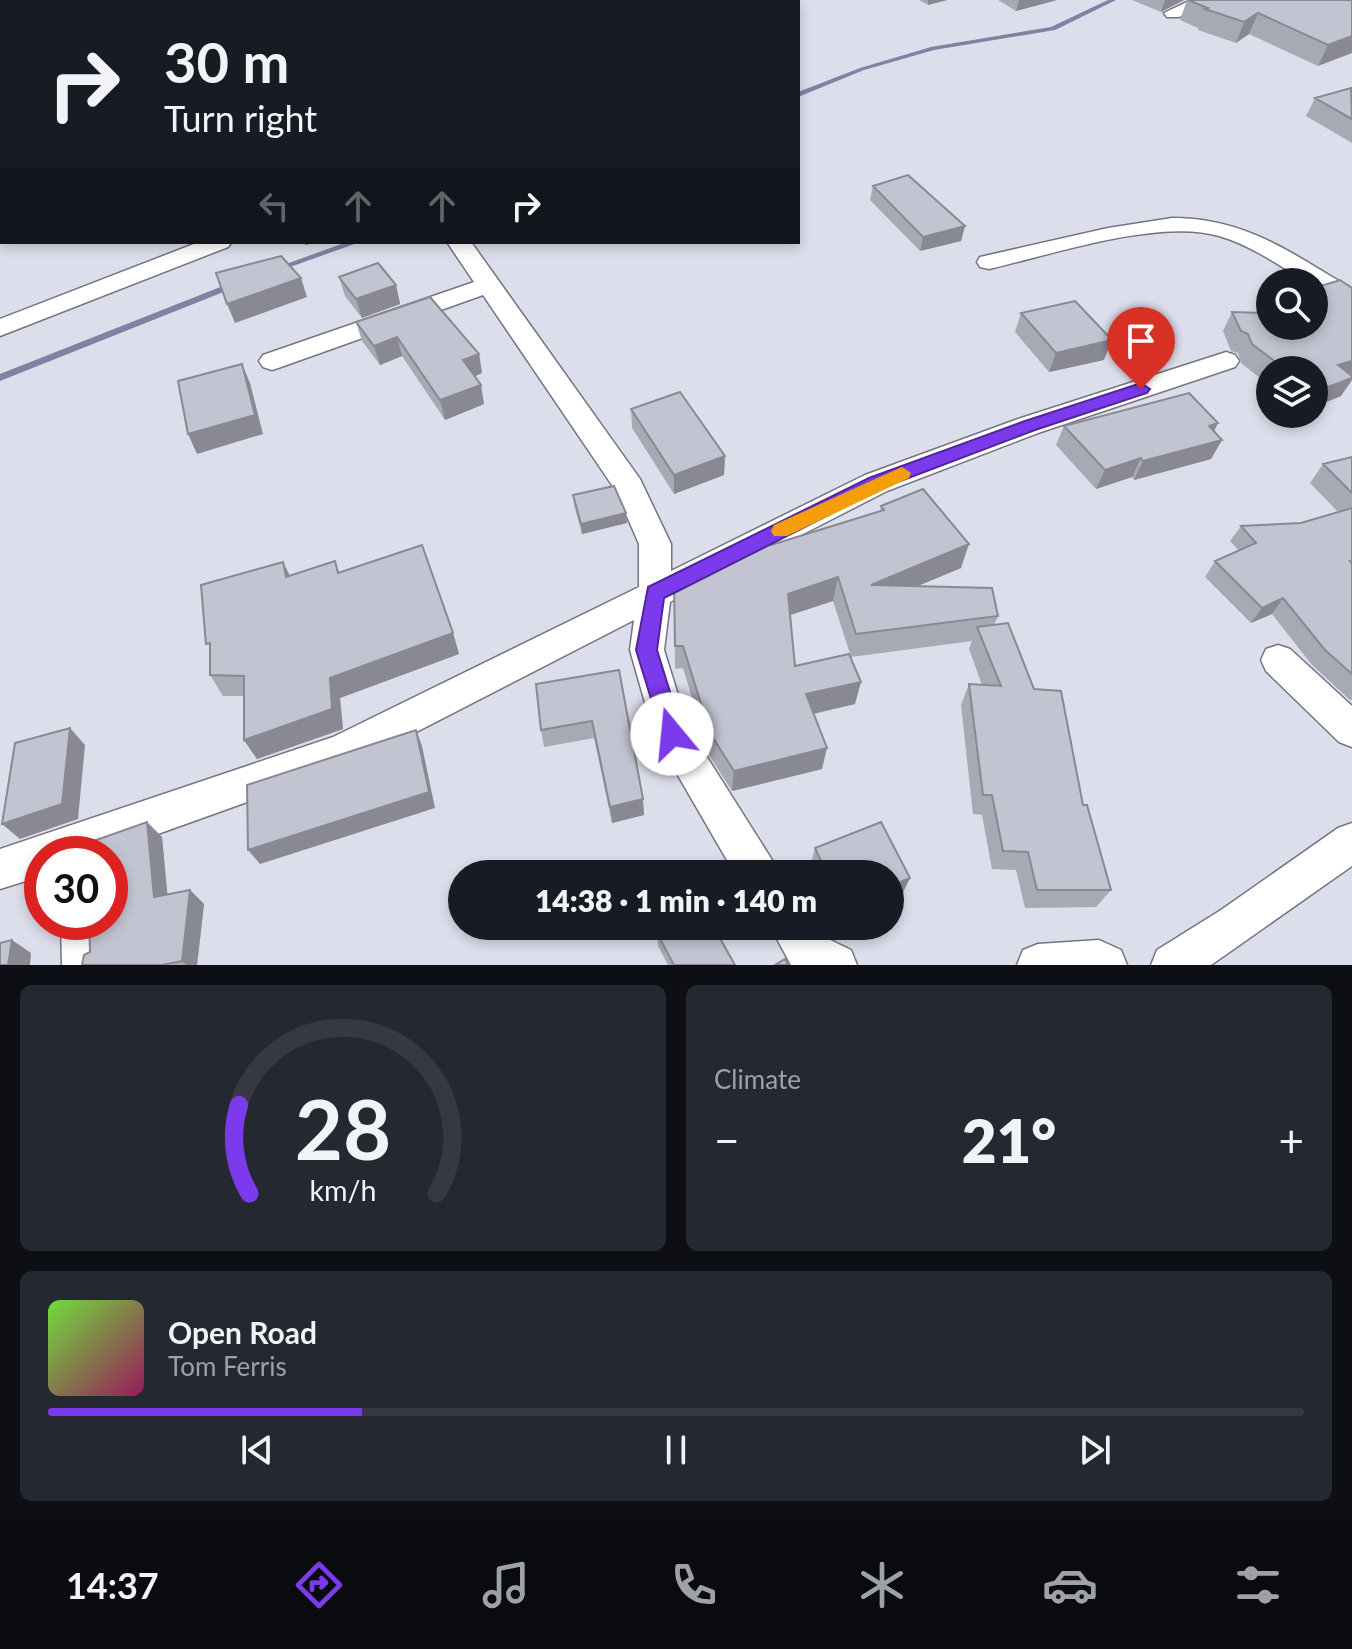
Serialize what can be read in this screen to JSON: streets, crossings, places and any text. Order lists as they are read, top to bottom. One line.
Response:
{"page":{"turn":["30 m","Turn right"],"limit":"30","trip":"14:38 · 1 min · 140 m","tile":"Climate","heat":["−","21°","+"],"song":["Open Road","Tom Ferris"],"tabs":"14:37","gauge":["28","km/h"]}}
